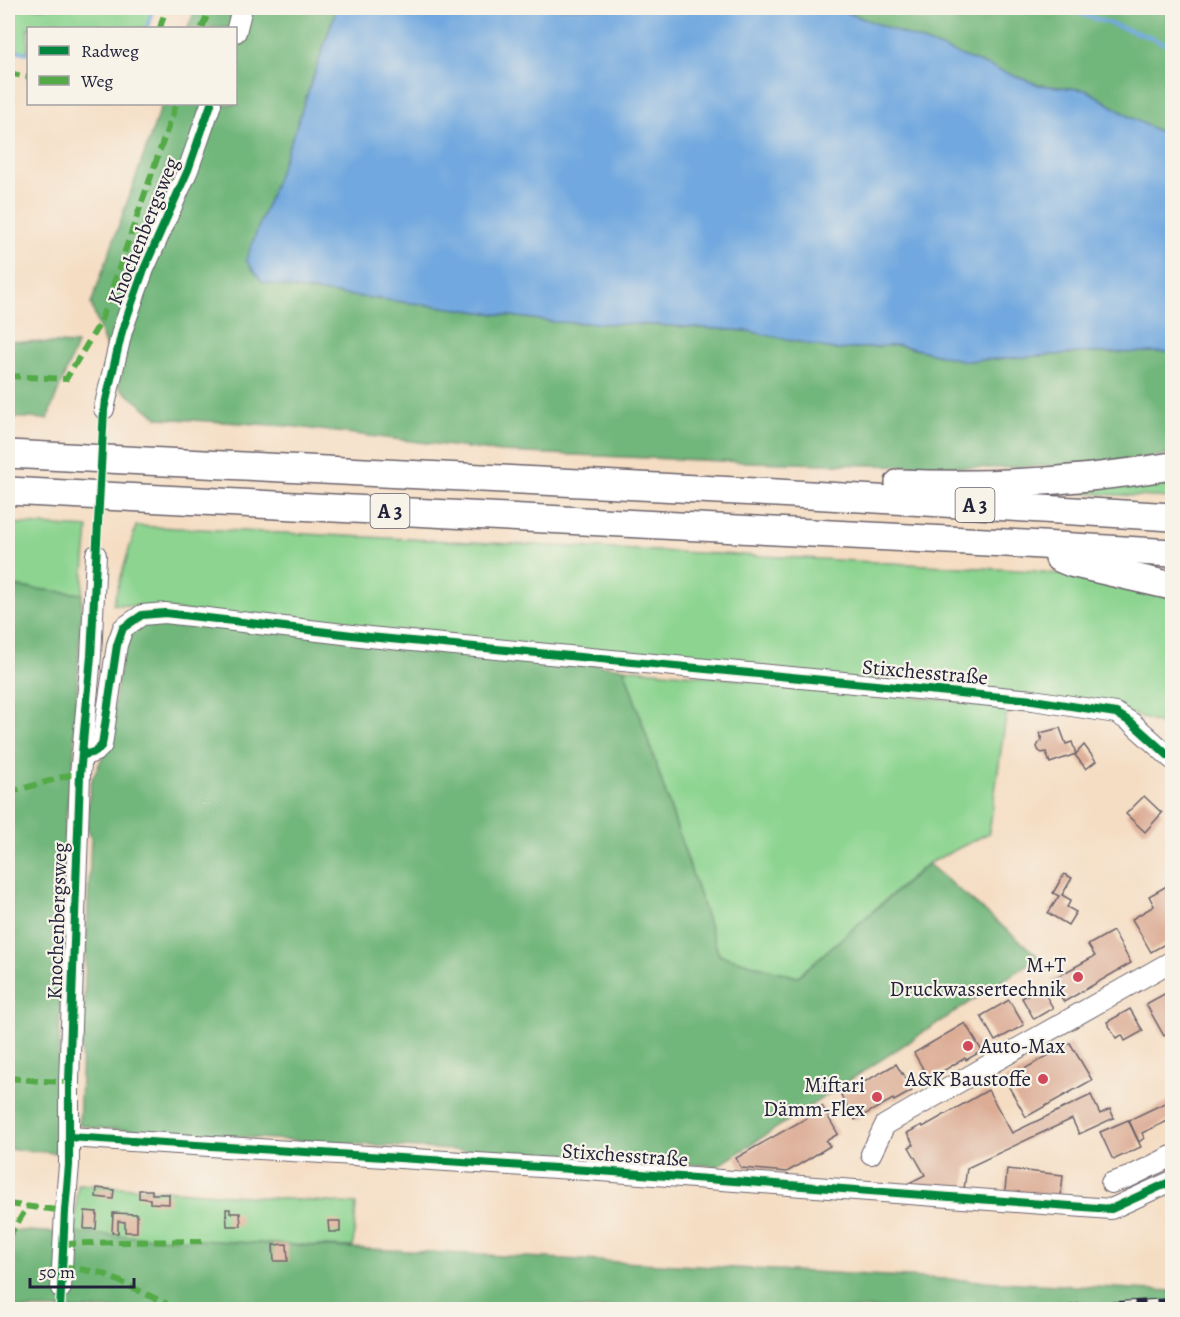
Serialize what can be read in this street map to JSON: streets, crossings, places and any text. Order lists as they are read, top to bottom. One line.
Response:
{"streets":{"highway":["A 3"],"street":["Knochenbergsweg","Stixchesstraße"]},"crossings":[["Knochenbergsweg","Stixchesstraße"]],"places":["M+T Druckwassertechnik","Auto-Max","A&K Baustoffe","Miftari Dämm-Flex"],"legend":["Radweg","Weg"],"scale_bar":"50 m"}
